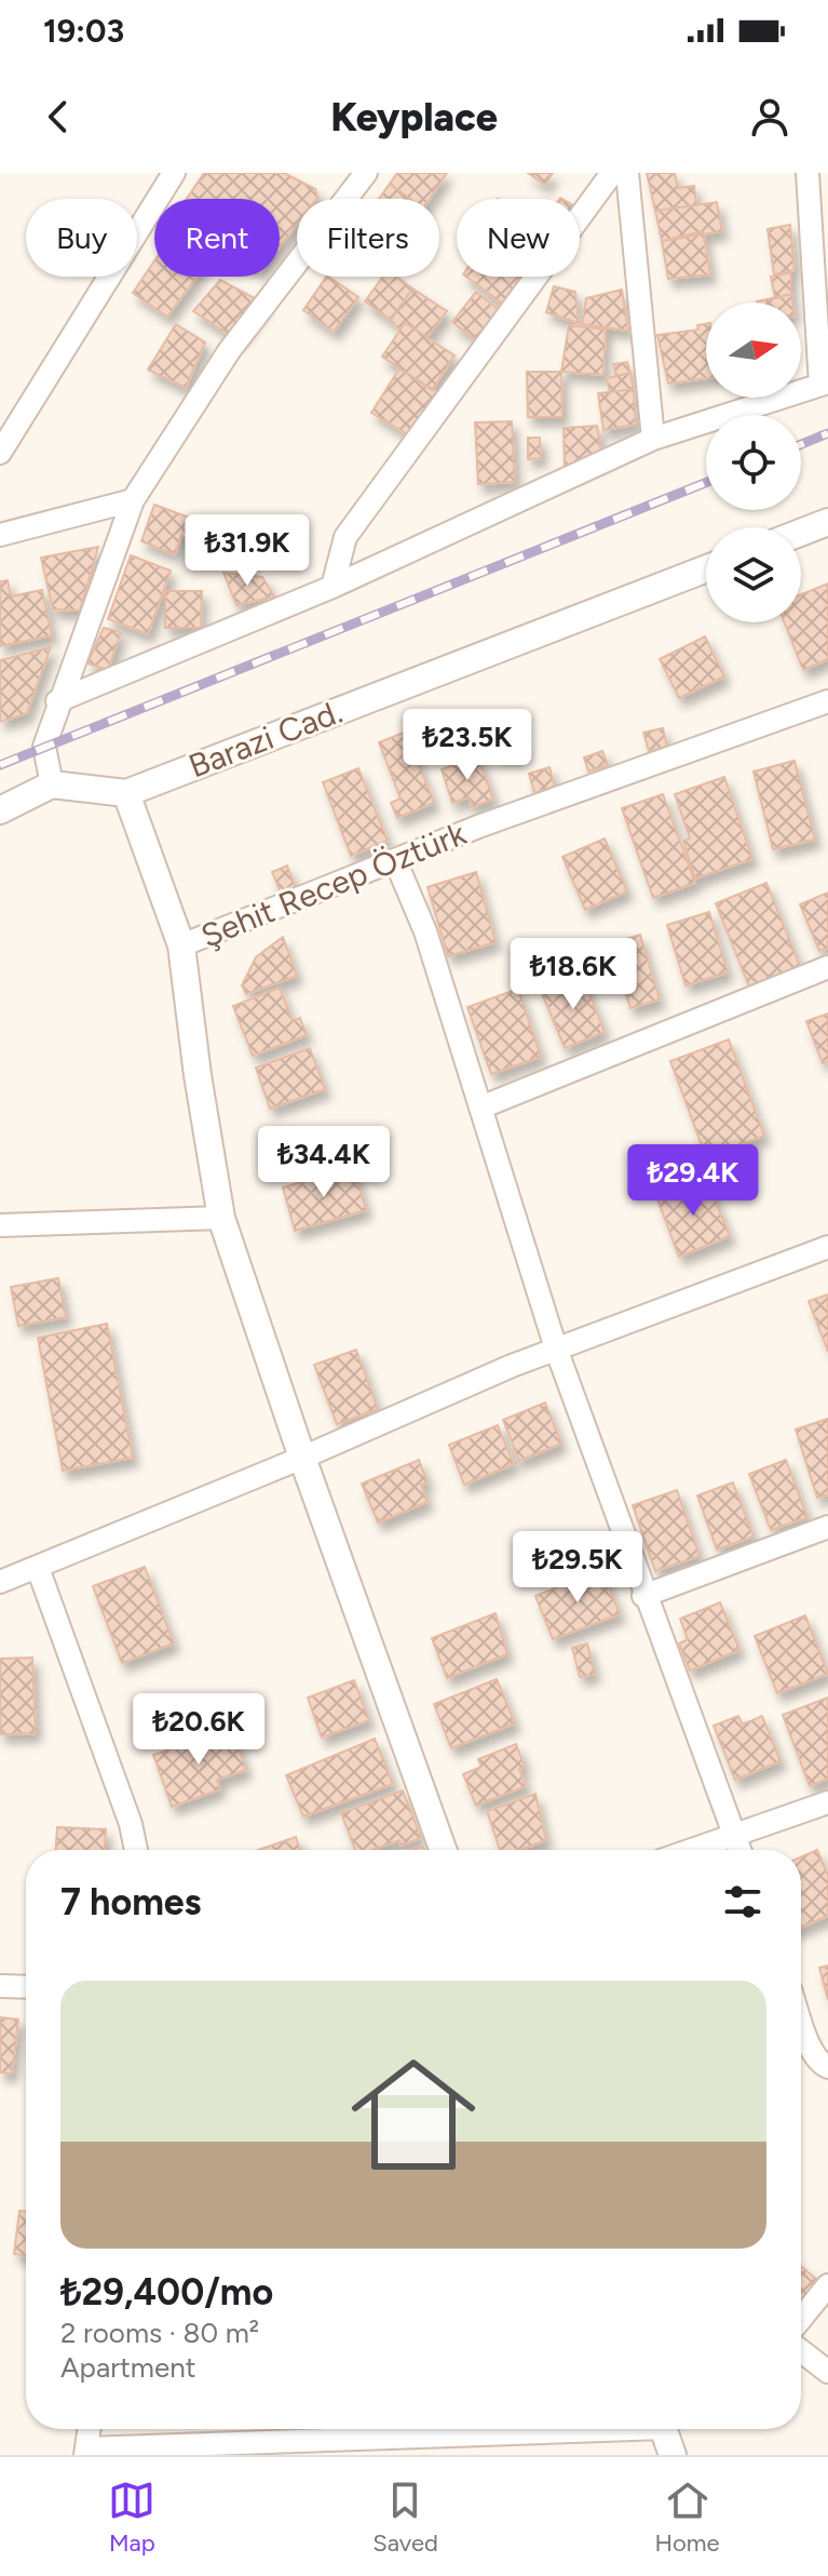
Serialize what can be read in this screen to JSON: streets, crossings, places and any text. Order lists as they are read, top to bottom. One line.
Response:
{"streets":{"street":["Barazi Cad.","Şehit Recep Öztürk"]},"north":"right","page":{"status":"19:03","header":"Keyplace","chip":["Buy","Rent","Filters","New"],"price":["₺31.9K","₺23.5K","₺18.6K","₺34.4K","₺29.4K","₺29.5K","₺20.6K"],"heading":"7 homes","list":[{"name":"₺29,400/mo","note":"2 rooms · 80 m² · Apartment"}],"tabs":["Map","Saved","Home"]}}
